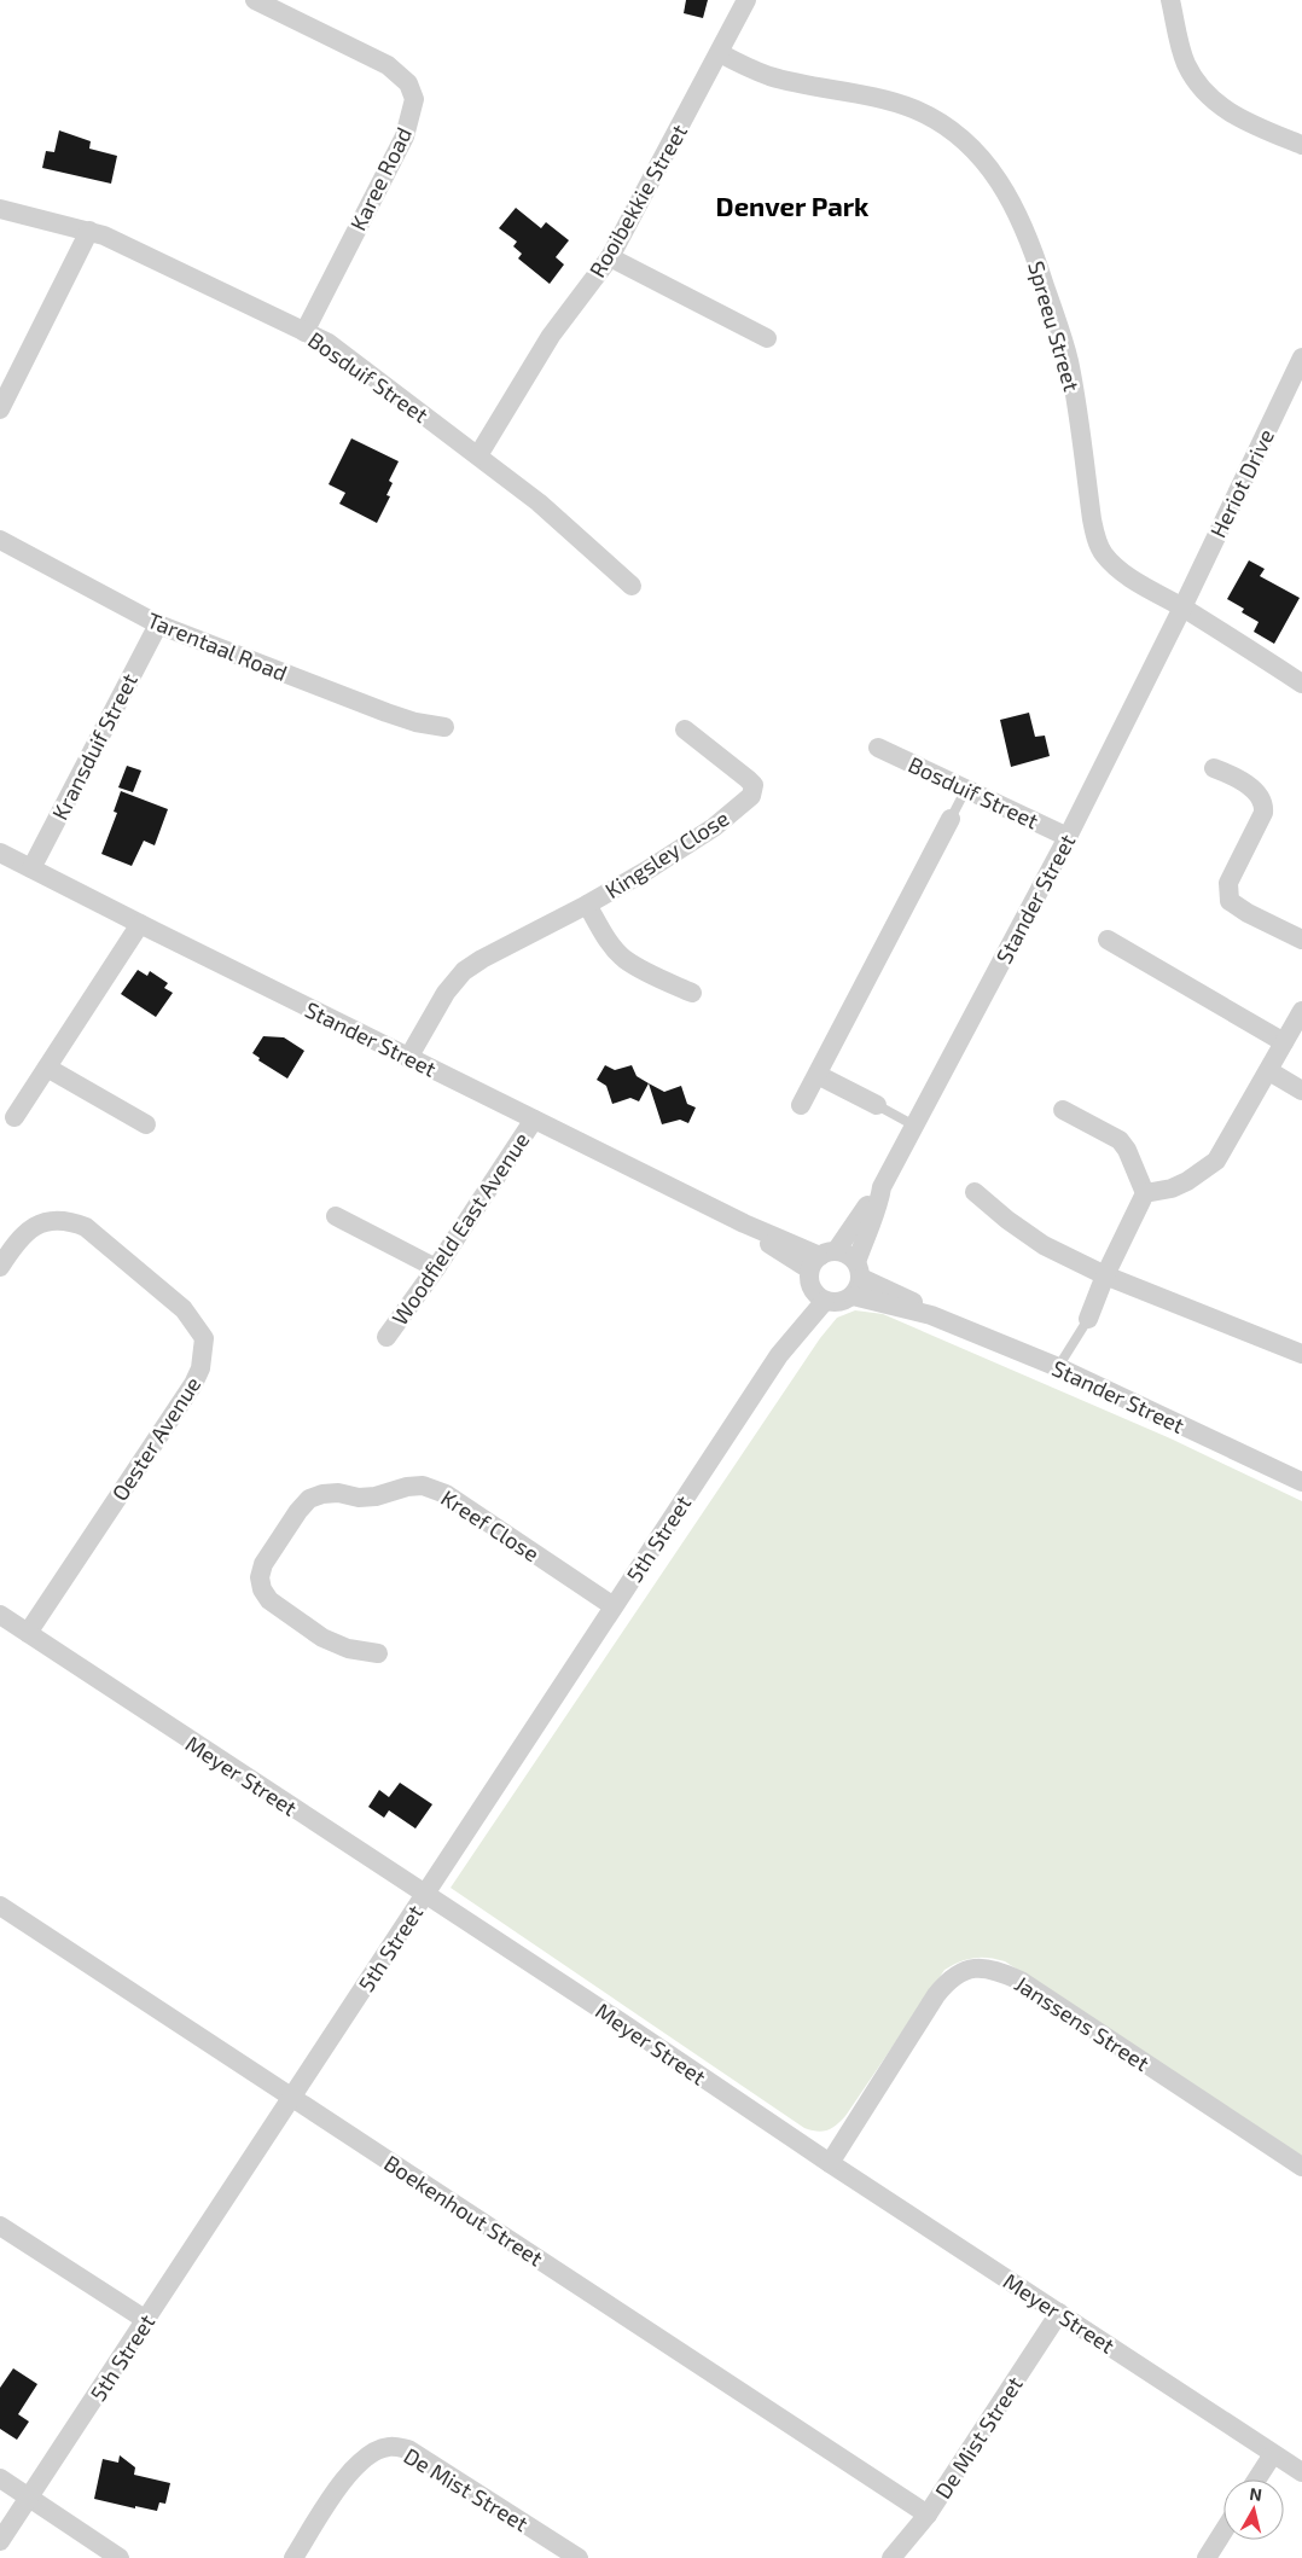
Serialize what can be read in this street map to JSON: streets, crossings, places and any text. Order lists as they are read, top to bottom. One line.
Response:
{"streets":{"street":["Karee Road","Rooibekkie Street","Spreeu Street","Bosduif Street","Heriot Drive","Tarentaal Road","Kransduif Street","Kingsley Close","Stander Street","Woodfield East Avenue","Oester Avenue","Kreef Close","5th Street","Meyer Street","Janssens Street","Boekenhout Street","De Mist Street"]},"crossings":[["Karee Road","Bosduif Street"],["Rooibekkie Street","Spreeu Street"],["Rooibekkie Street","Bosduif Street"],["Spreeu Street","Heriot Drive"],["Spreeu Street","Stander Street"],["Bosduif Street","Stander Street"],["Heriot Drive","Stander Street"],["Tarentaal Road","Kransduif Street"],["Kransduif Street","Stander Street"],["Kingsley Close","Stander Street"],["Stander Street","Woodfield East Avenue"],["Stander Street","5th Street"],["Oester Avenue","Meyer Street"],["Kreef Close","5th Street"],["5th Street","Meyer Street"],["5th Street","Boekenhout Street"],["Meyer Street","Janssens Street"],["Meyer Street","De Mist Street"],["Boekenhout Street","De Mist Street"]],"districts":["Denver Park"],"north":"top"}
